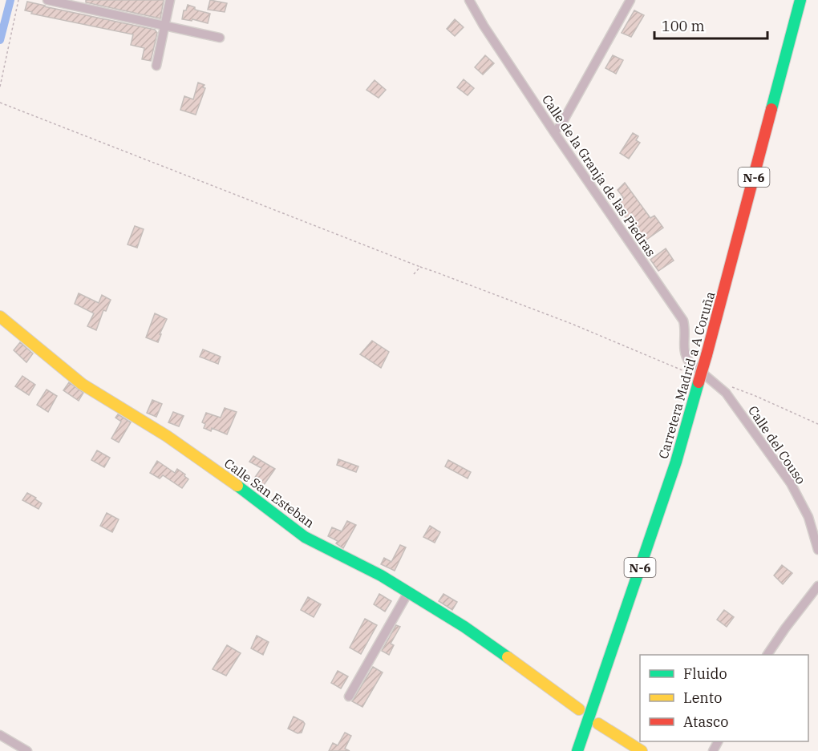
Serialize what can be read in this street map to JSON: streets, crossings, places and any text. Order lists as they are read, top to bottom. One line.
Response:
{"streets":{"main road":["N-6","Carretera Madrid a A Coruña","Calle San Esteban"],"street":["Calle de la Granja de las Piedras","Calle del Couso"]},"crossings":[["Calle de la Granja de las Piedras","Calle del Couso"]],"legend":["Fluido","Lento","Atasco"],"scale_bar":"100 m"}
